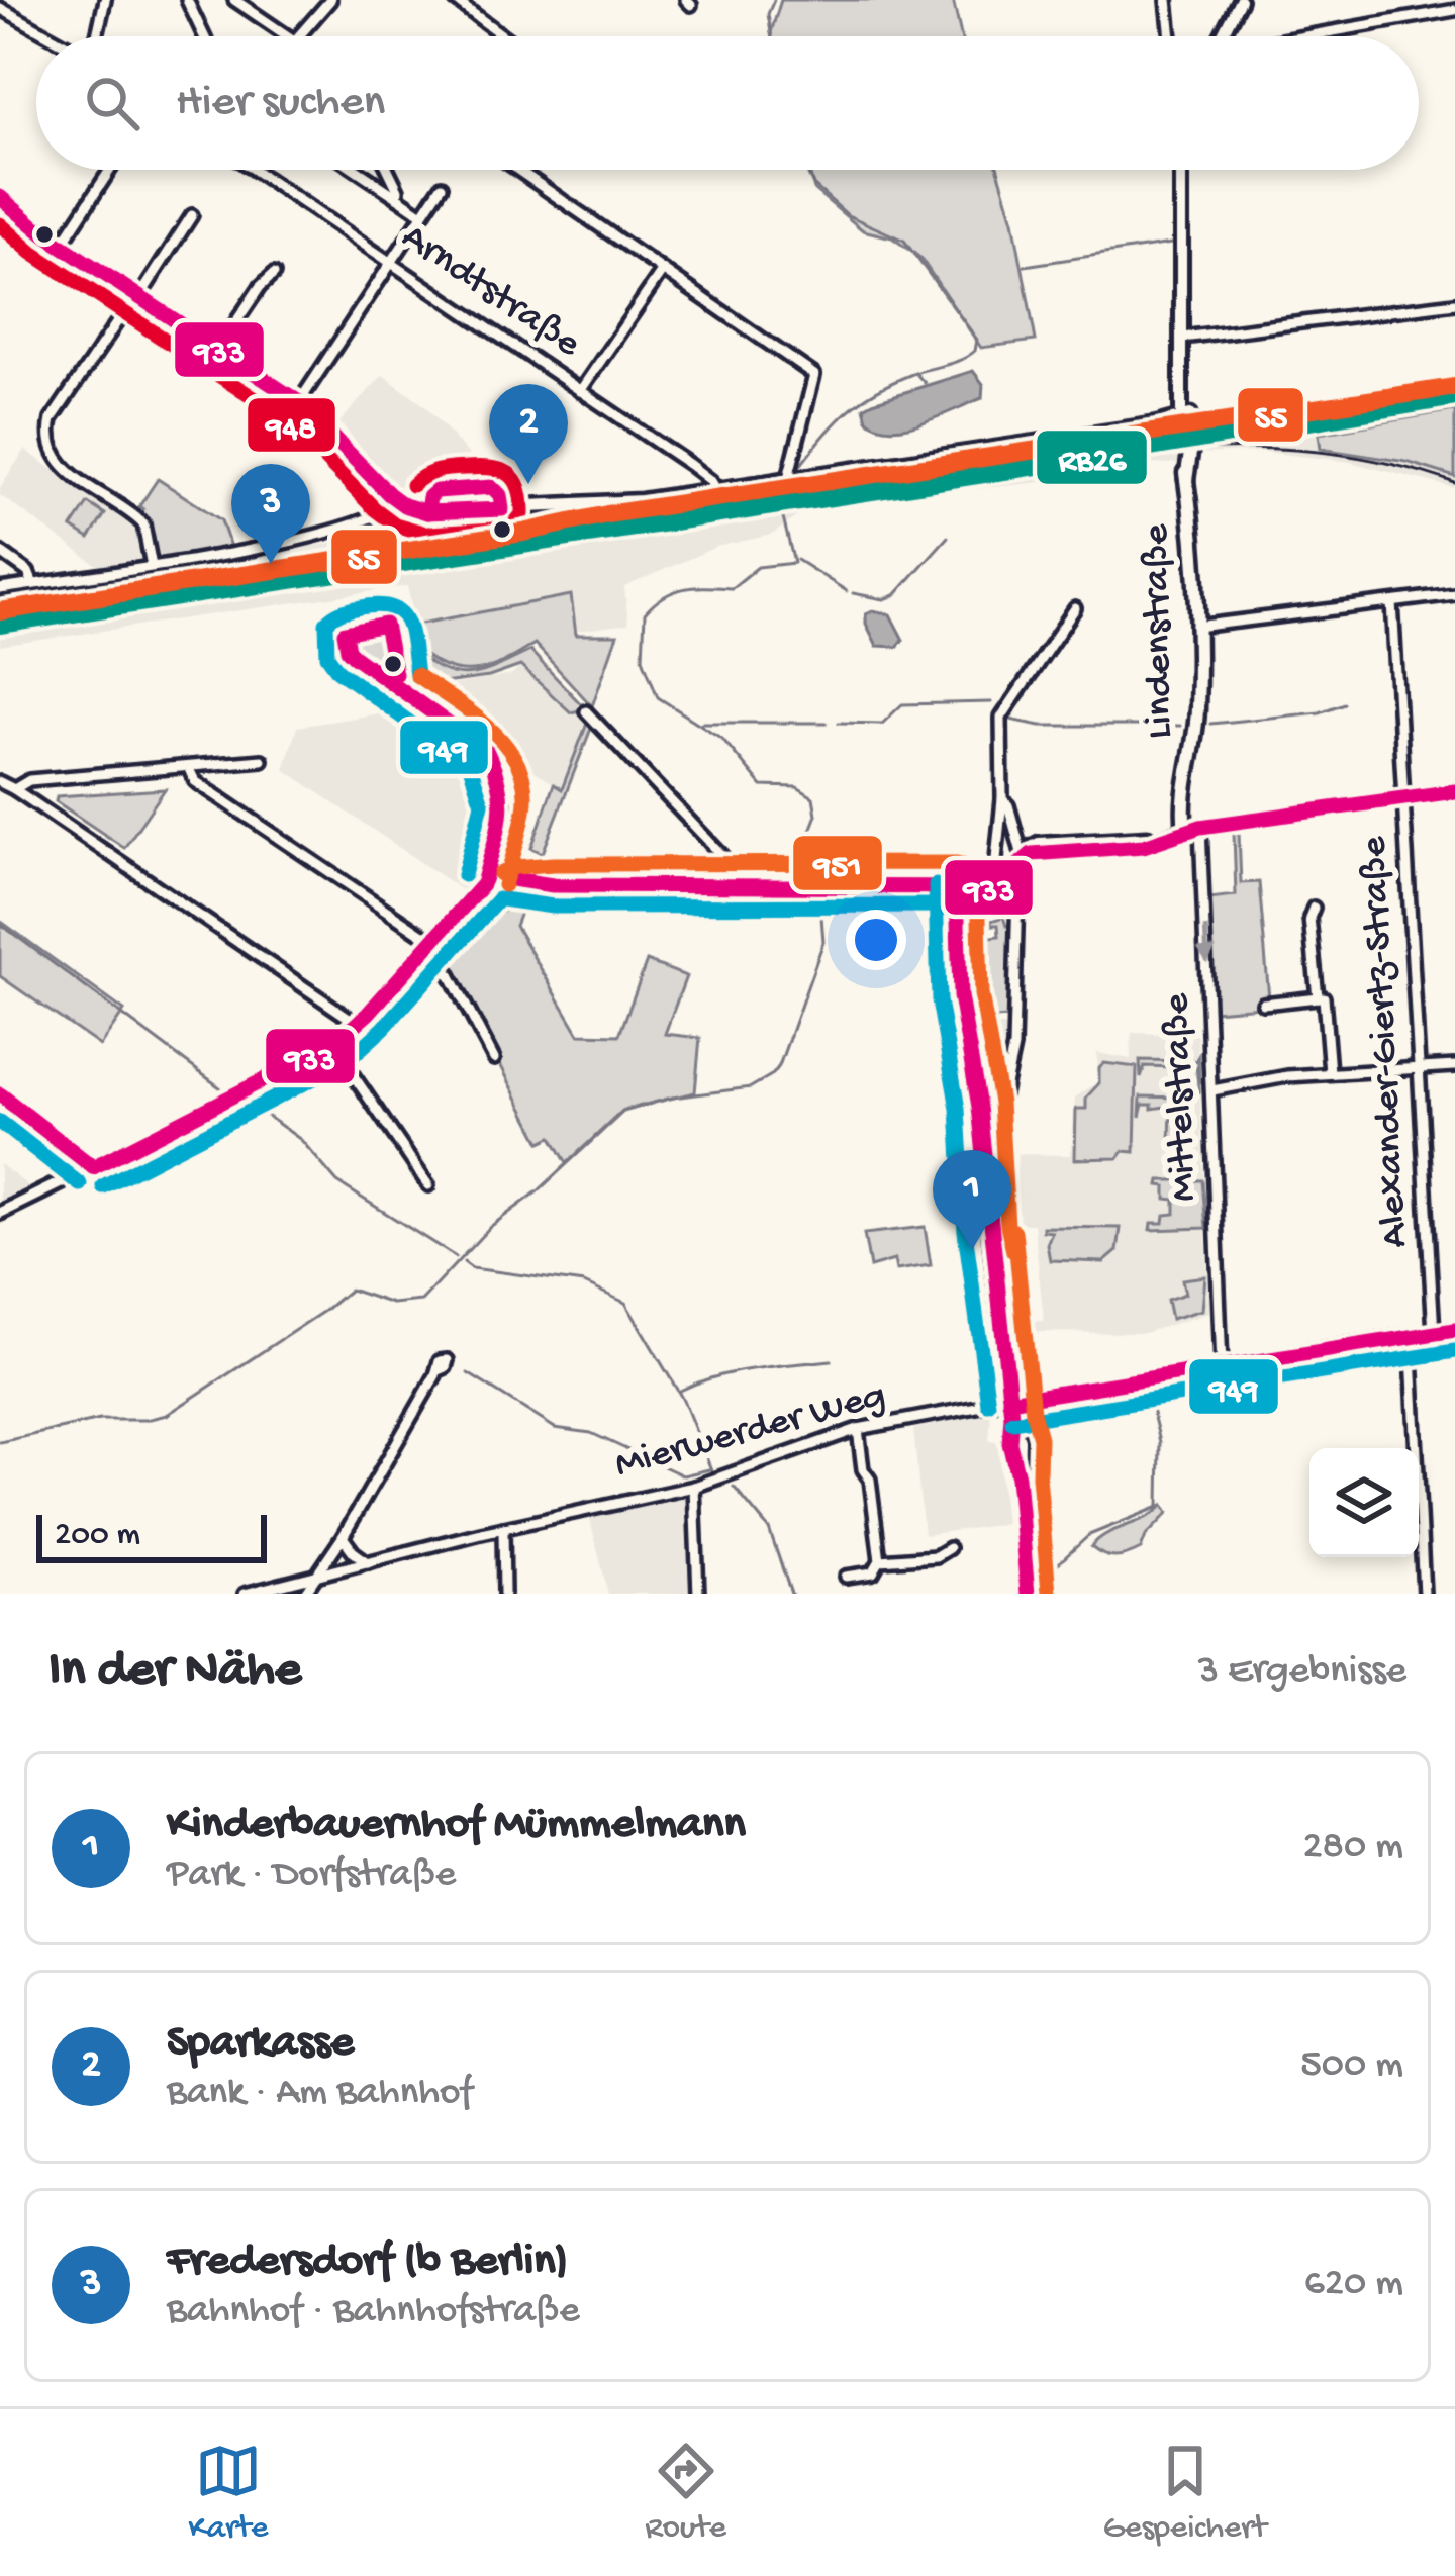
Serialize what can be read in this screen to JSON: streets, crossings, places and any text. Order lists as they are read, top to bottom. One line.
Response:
{"streets":{"main road":["Lindenstraße"],"street":["Arndtstraße","Alexander-Giertz-Straße","Mittelstraße","Mierwerder Weg"]},"crossings":[["Lindenstraße","Mittelstraße"]],"one_way":["Mittelstraße"],"lines":["transit line 933","transit line 948","transit line S5","transit line RB26","transit line 949","transit line 951"],"scale_bar":"200 m","page":{"search":"Hier suchen","pins":["2","3","1"],"scale":"200 m","heading":["In der Nähe","3 Ergebnisse"],"list":[{"mark":"1","name":"Kinderbauernhof Mümmelmann","note":"Park · Dorfstraße","value":"280 m"},{"mark":"2","name":"Sparkasse","note":"Bank · Am Bahnhof","value":"500 m"},{"mark":"3","name":"Fredersdorf (b Berlin)","note":"Bahnhof · Bahnhofstraße","value":"620 m"}],"nav":["Karte","Route","Gespeichert"]}}
